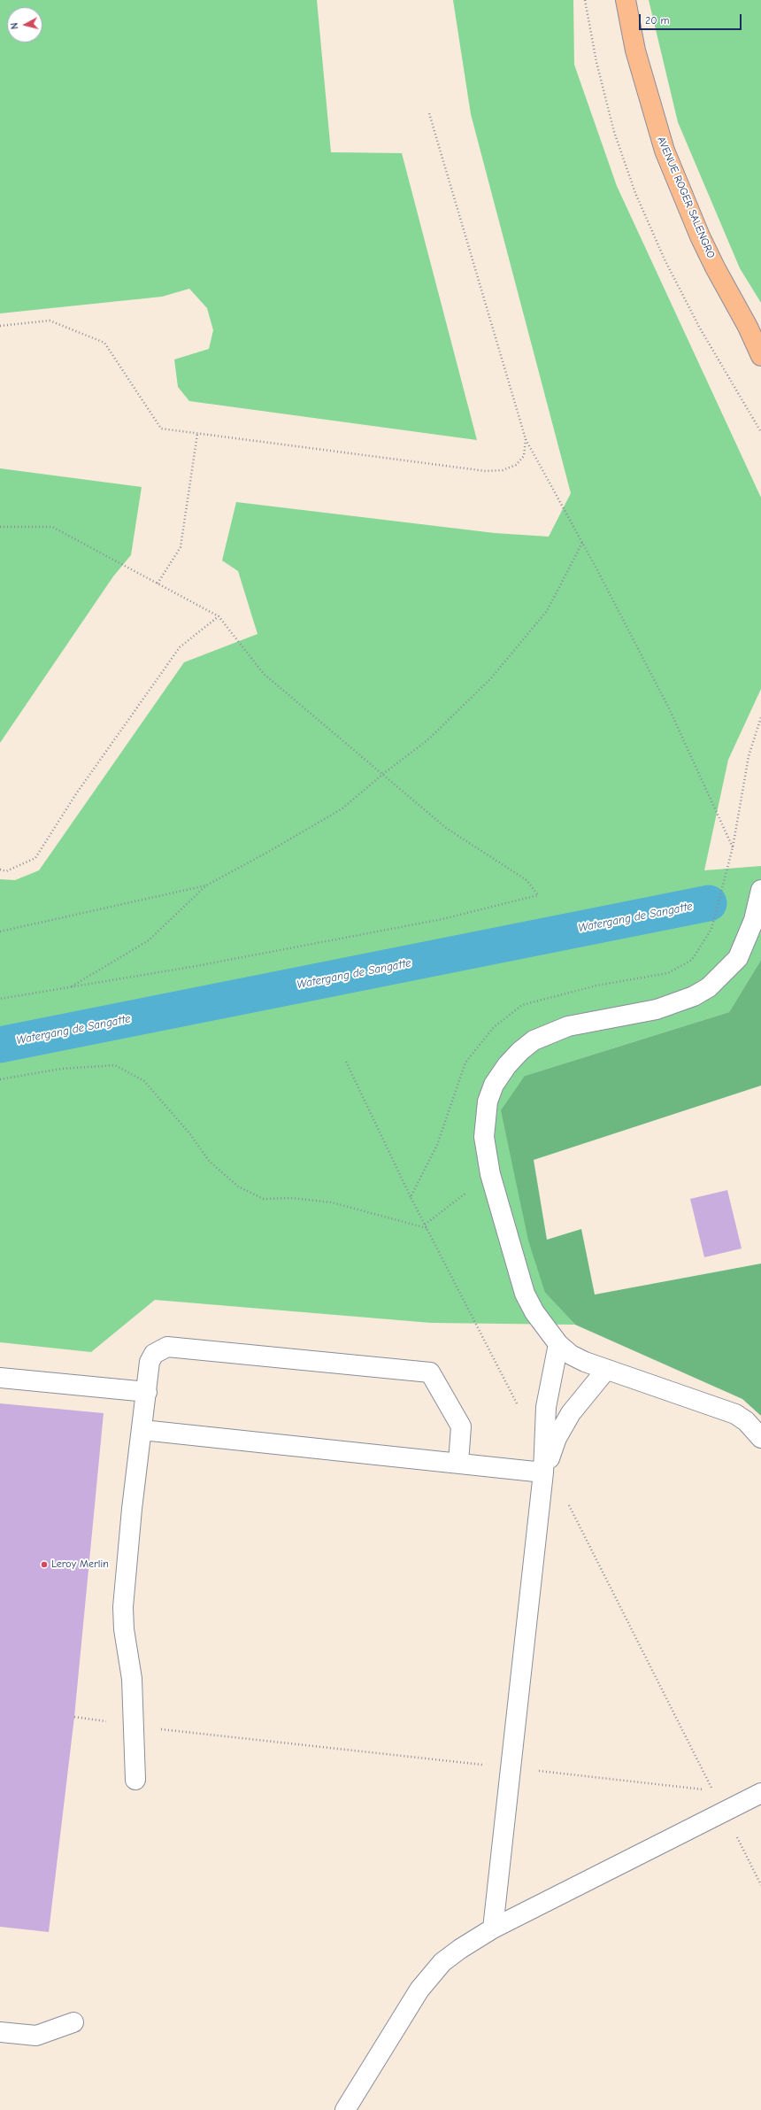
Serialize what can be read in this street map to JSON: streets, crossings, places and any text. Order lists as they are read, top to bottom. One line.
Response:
{"streets":{"main road":["AVENUE ROGER SALENGRO"]},"water":["Watergang de Sangatte"],"places":["Leroy Merlin"],"scale_bar":"20 m","north":"left"}
